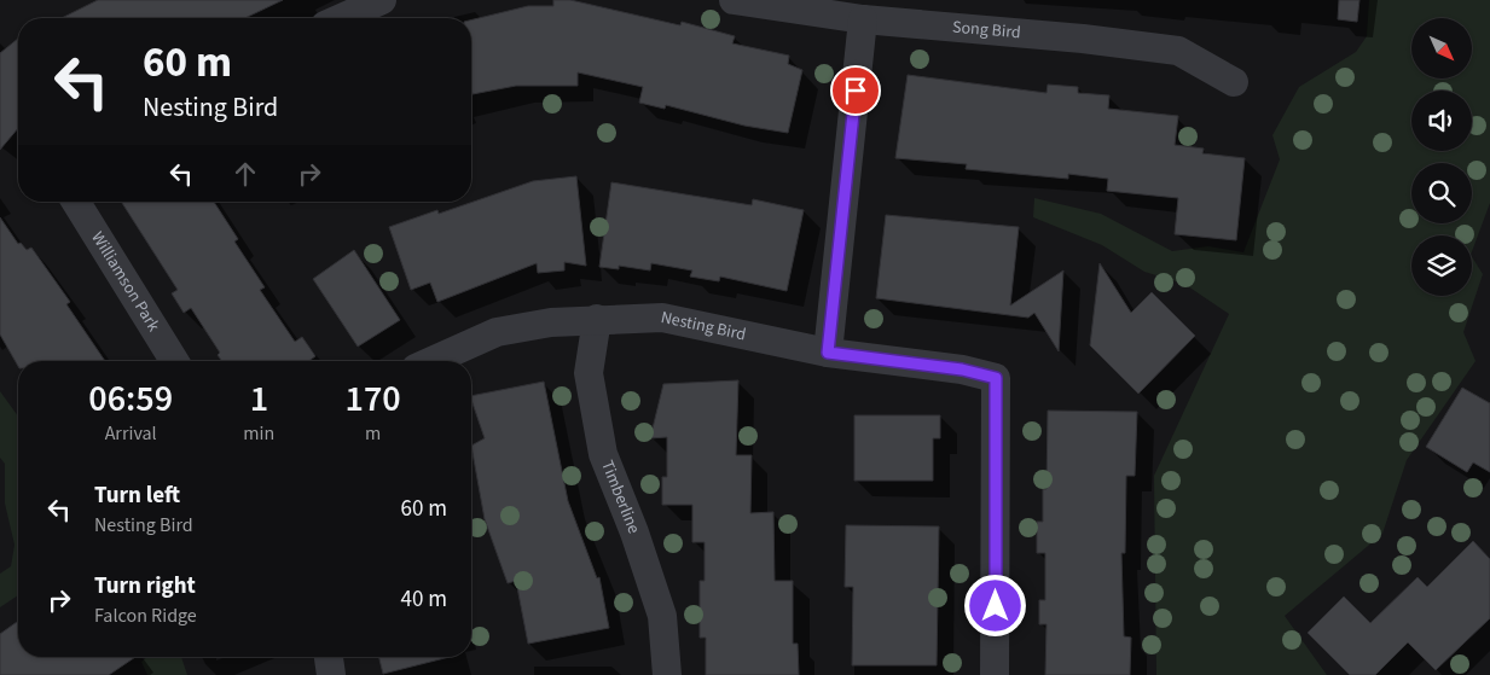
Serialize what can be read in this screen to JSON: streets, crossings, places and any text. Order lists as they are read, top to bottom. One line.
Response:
{"streets":{"street":["Song Bird","Williamson Park","Nesting Bird","Timberline"]},"crossings":[["Nesting Bird","Timberline"]],"north":"bottom right","page":{"turn":["60 m","Nesting Bird"],"eta":["06:59","Arrival","1","min","170","m"],"list":[{"name":"Turn left","note":"Nesting Bird","value":"60 m"},{"name":"Turn right","note":"Falcon Ridge","value":"40 m"}]}}
